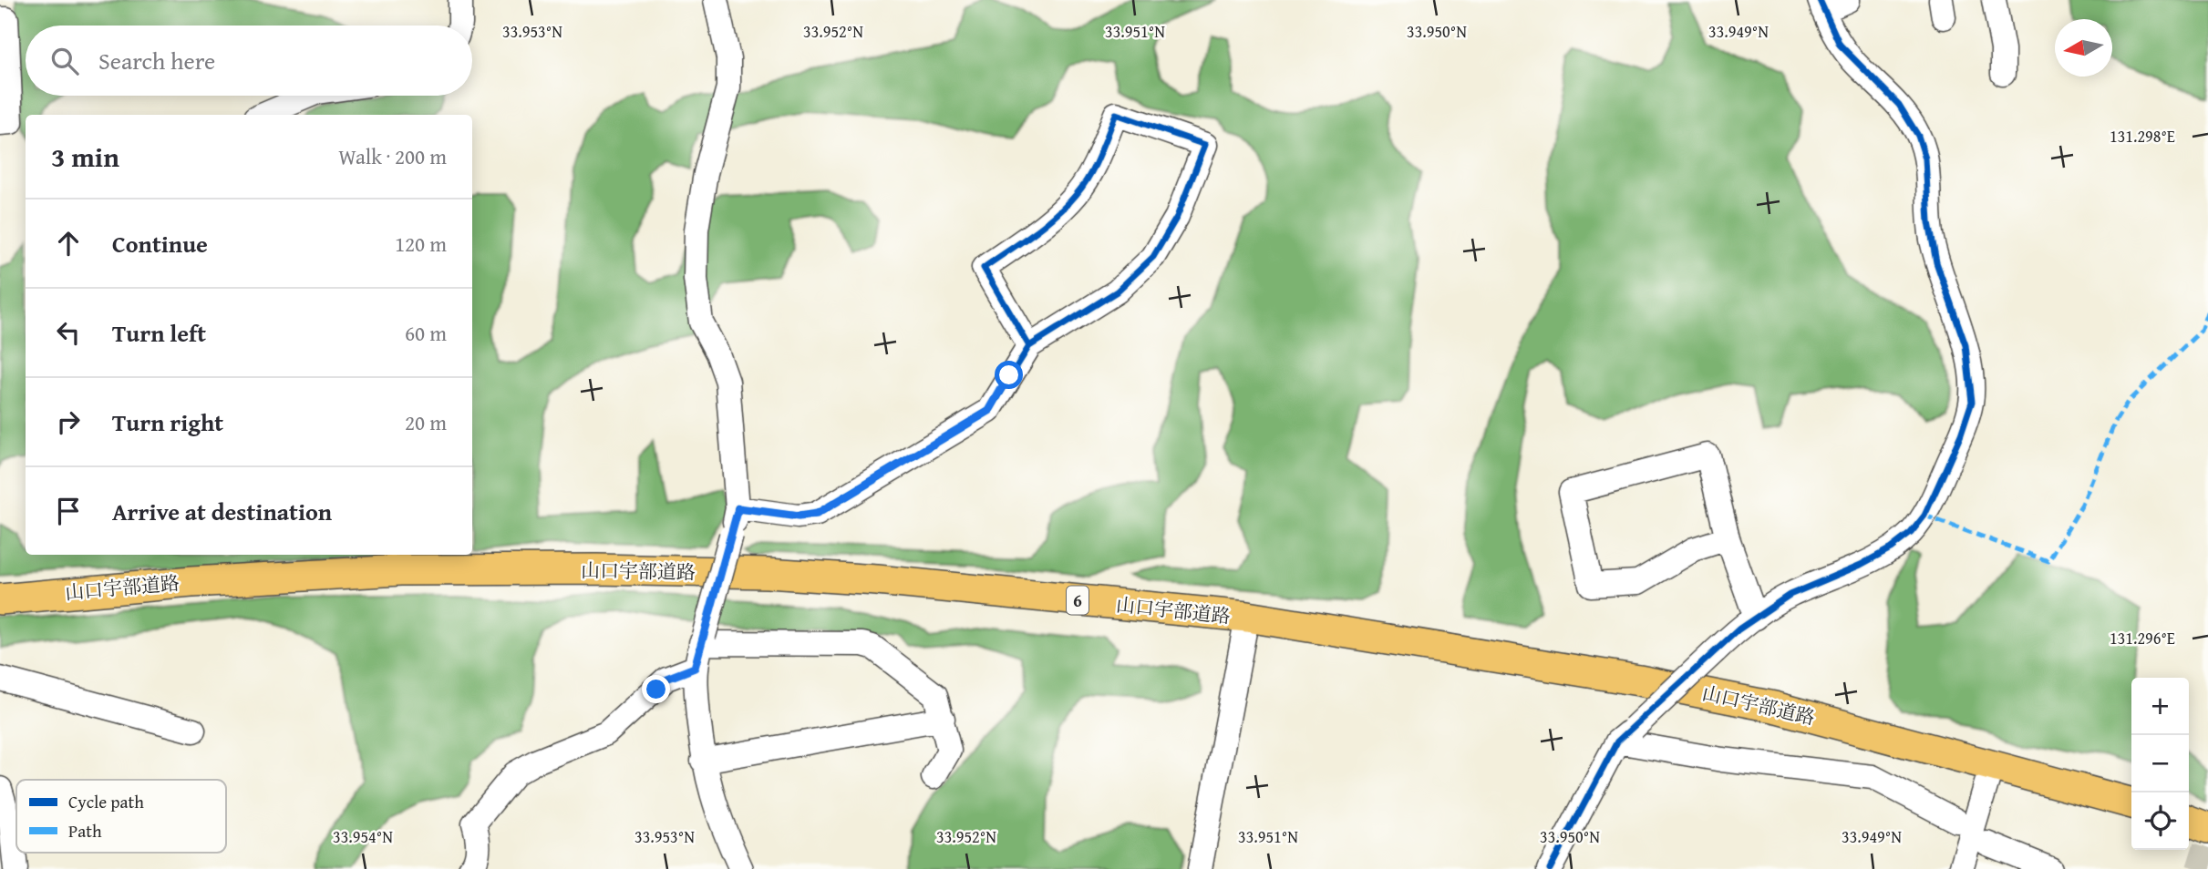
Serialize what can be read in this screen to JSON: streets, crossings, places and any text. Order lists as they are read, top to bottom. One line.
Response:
{"streets":{"main road":["山口宇部道路","6"]},"legend":["Cycle path","Path"],"north":"left","page":{"search":"Search here","heading":["3 min","Walk · 200 m"],"list":[["Continue","120 m"],["Turn left","60 m"],["Turn right","20 m"],"Arrive at destination"],"map_buttons":["+","−"]},"coordinates":["33.953°N","33.952°N","33.951°N","33.950°N","33.949°N","131.298°E","131.296°E","33.954°N"]}
